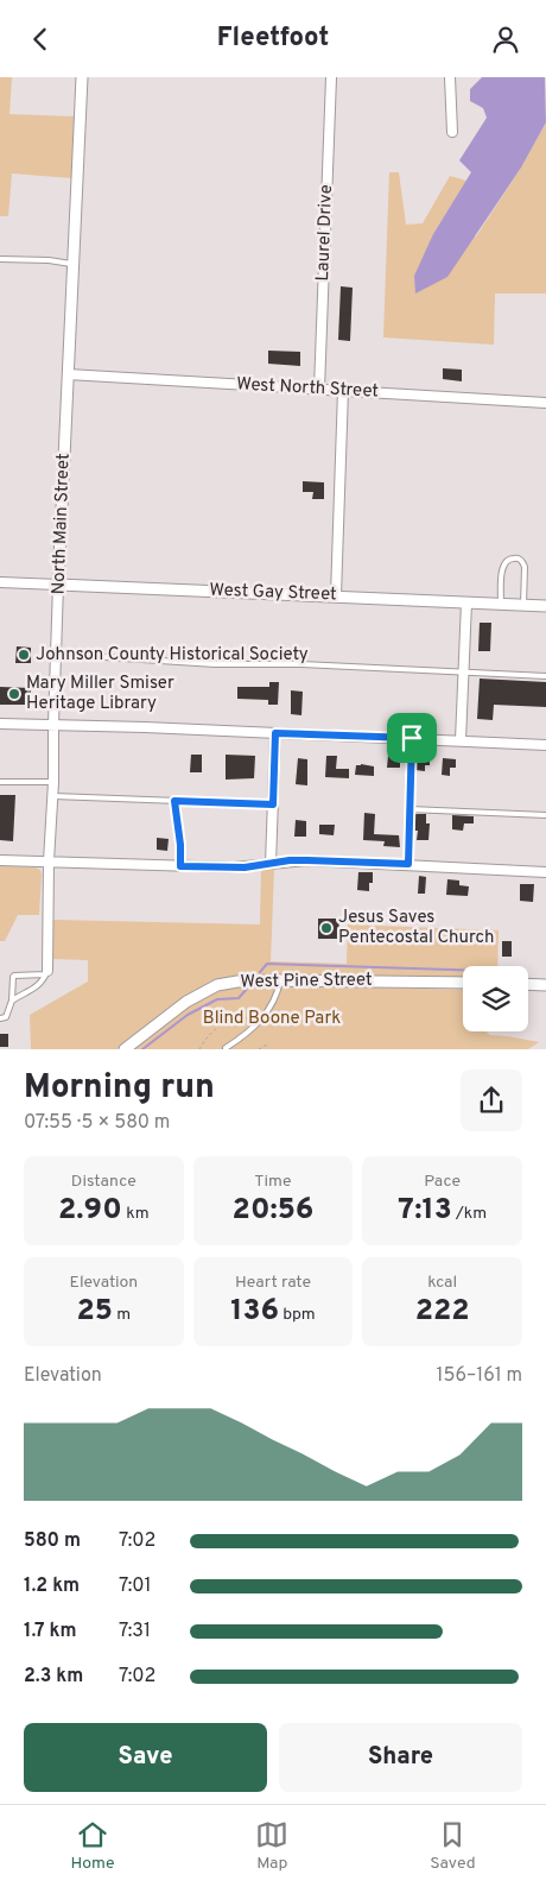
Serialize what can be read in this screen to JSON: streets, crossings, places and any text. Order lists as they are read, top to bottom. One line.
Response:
{"streets":{"street":["Laurel Drive","West North Street","North Main Street","West Gay Street","West Pine Street"]},"crossings":[["Laurel Drive","West North Street"],["West North Street","North Main Street"],["North Main Street","West Gay Street"]],"parks":["Blind Boone Park"],"places":["Johnson County Historical Society","Mary Miller Smiser Heritage Library","Jesus Saves Pentecostal Church"],"page":{"header":"Fleetfoot","heading":["Morning run","07:55 · 5 × 580 m"],"stats":[["Distance","2.90 km"],["Time","20:56"],["Pace","7:13 /km"],["Elevation","25 m"],["Heart rate","136 bpm"],["kcal","222"]],"chart":["Elevation","156–161 m"],"list":[{"name":"580 m","note":"7:02"},{"name":"1.2 km","note":"7:01"},{"name":"1.7 km","note":"7:31"},{"name":"2.3 km","note":"7:02"}],"buttons":["Save","Share"],"tabs":["Home","Map","Saved"]}}
